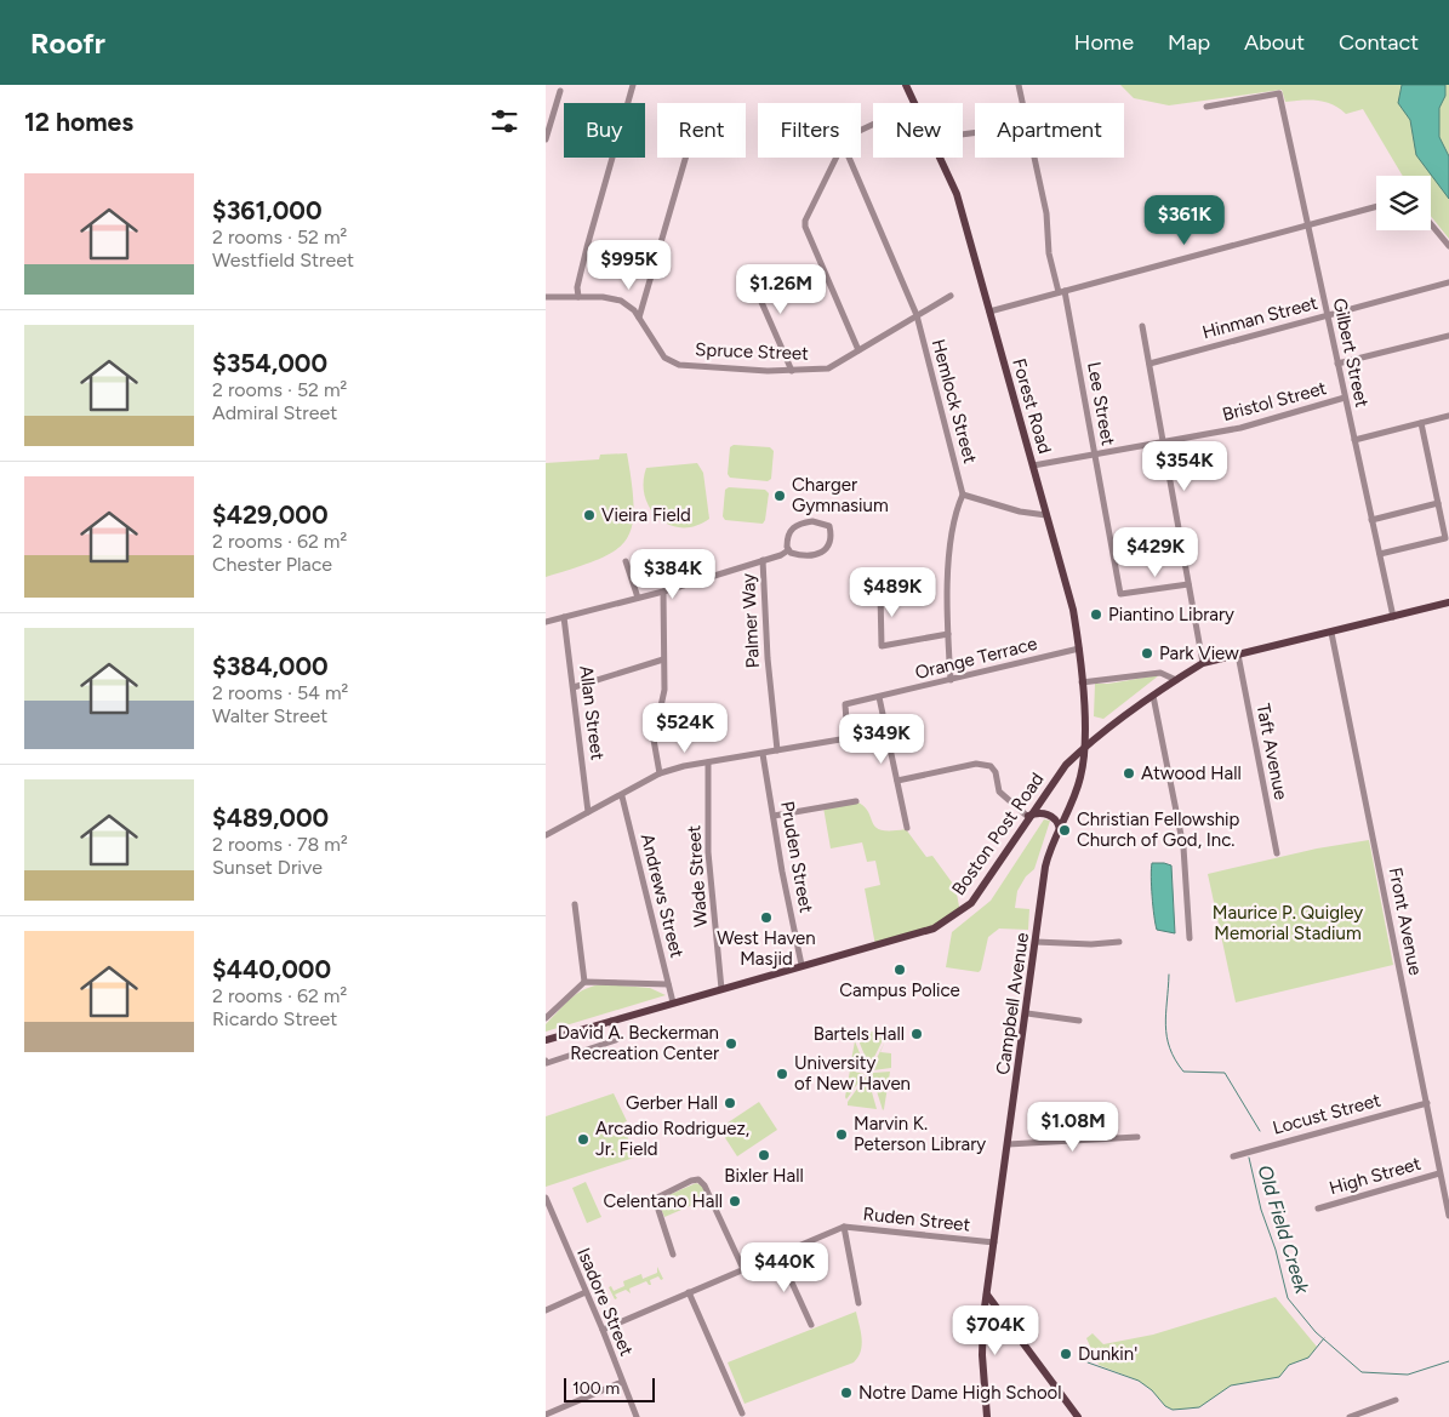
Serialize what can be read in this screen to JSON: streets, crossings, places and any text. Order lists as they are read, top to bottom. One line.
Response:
{"streets":{"main road":["Forest Road","Boston Post Road","Campbell Avenue"],"street":["Hinman Street","Spruce Street","Gilbert Street","Hemlock Street","Bristol Street","Lee Street","Palmer Way","Orange Terrace","Allan Street","Taft Avenue","Pruden Street","Wade Street","Andrews Street","Front Avenue","Locust Street","High Street","Ruden Street","Isadore Street"]},"crossings":[["Hinman Street","Gilbert Street"],["Spruce Street","Hemlock Street"],["Gilbert Street","Bristol Street"],["Gilbert Street","Boston Post Road"],["Bristol Street","Lee Street"],["Bristol Street","Forest Road"],["Forest Road","Orange Terrace"],["Forest Road","Boston Post Road"],["Forest Road","Campbell Avenue"],["Palmer Way","Orange Terrace"],["Taft Avenue","Boston Post Road"],["Boston Post Road","Pruden Street"],["Boston Post Road","Wade Street"],["Boston Post Road","Andrews Street"],["Boston Post Road","Front Avenue"],["Boston Post Road","Campbell Avenue"],["Front Avenue","Locust Street"],["Front Avenue","High Street"],["Campbell Avenue","Ruden Street"],["Ruden Street","Isadore Street"]],"water":["Old Field Creek"],"parks":["Maurice P. Quigley Memorial Stadium"],"places":["Charger Gymnasium","Vieira Field","Piantino Library","Park View","Atwood Hall","Christian Fellowship Church of God, Inc.","West Haven Masjid","Campus Police","Bartels Hall","David A. Beckerman Recreation Center","University of New Haven","Gerber Hall","Marvin K. Peterson Library","Arcadio Rodriguez, Jr. Field","Bixler Hall","Celentano Hall","Dunkin'","Notre Dame High School"],"scale_bar":"100 m","page":{"header":"Roofr","nav":["Home","Map","About","Contact"],"heading":"12 homes","chip":["Buy","Rent","Filters","New","Apartment"],"list":[{"name":"$361,000","note":"2 rooms · 52 m² · Westfield Street"},{"name":"$354,000","note":"2 rooms · 52 m² · Admiral Street"},{"name":"$429,000","note":"2 rooms · 62 m² · Chester Place"},{"name":"$384,000","note":"2 rooms · 54 m² · Walter Street"},{"name":"$489,000","note":"2 rooms · 78 m² · Sunset Drive"},{"name":"$440,000","note":"2 rooms · 62 m² · Ricardo Street"}],"price":["$361K","$995K","$1.26M","$354K","$429K","$384K","$489K","$524K","$349K","$1.08M","$440K","$704K"],"scale":"100 m"}}
